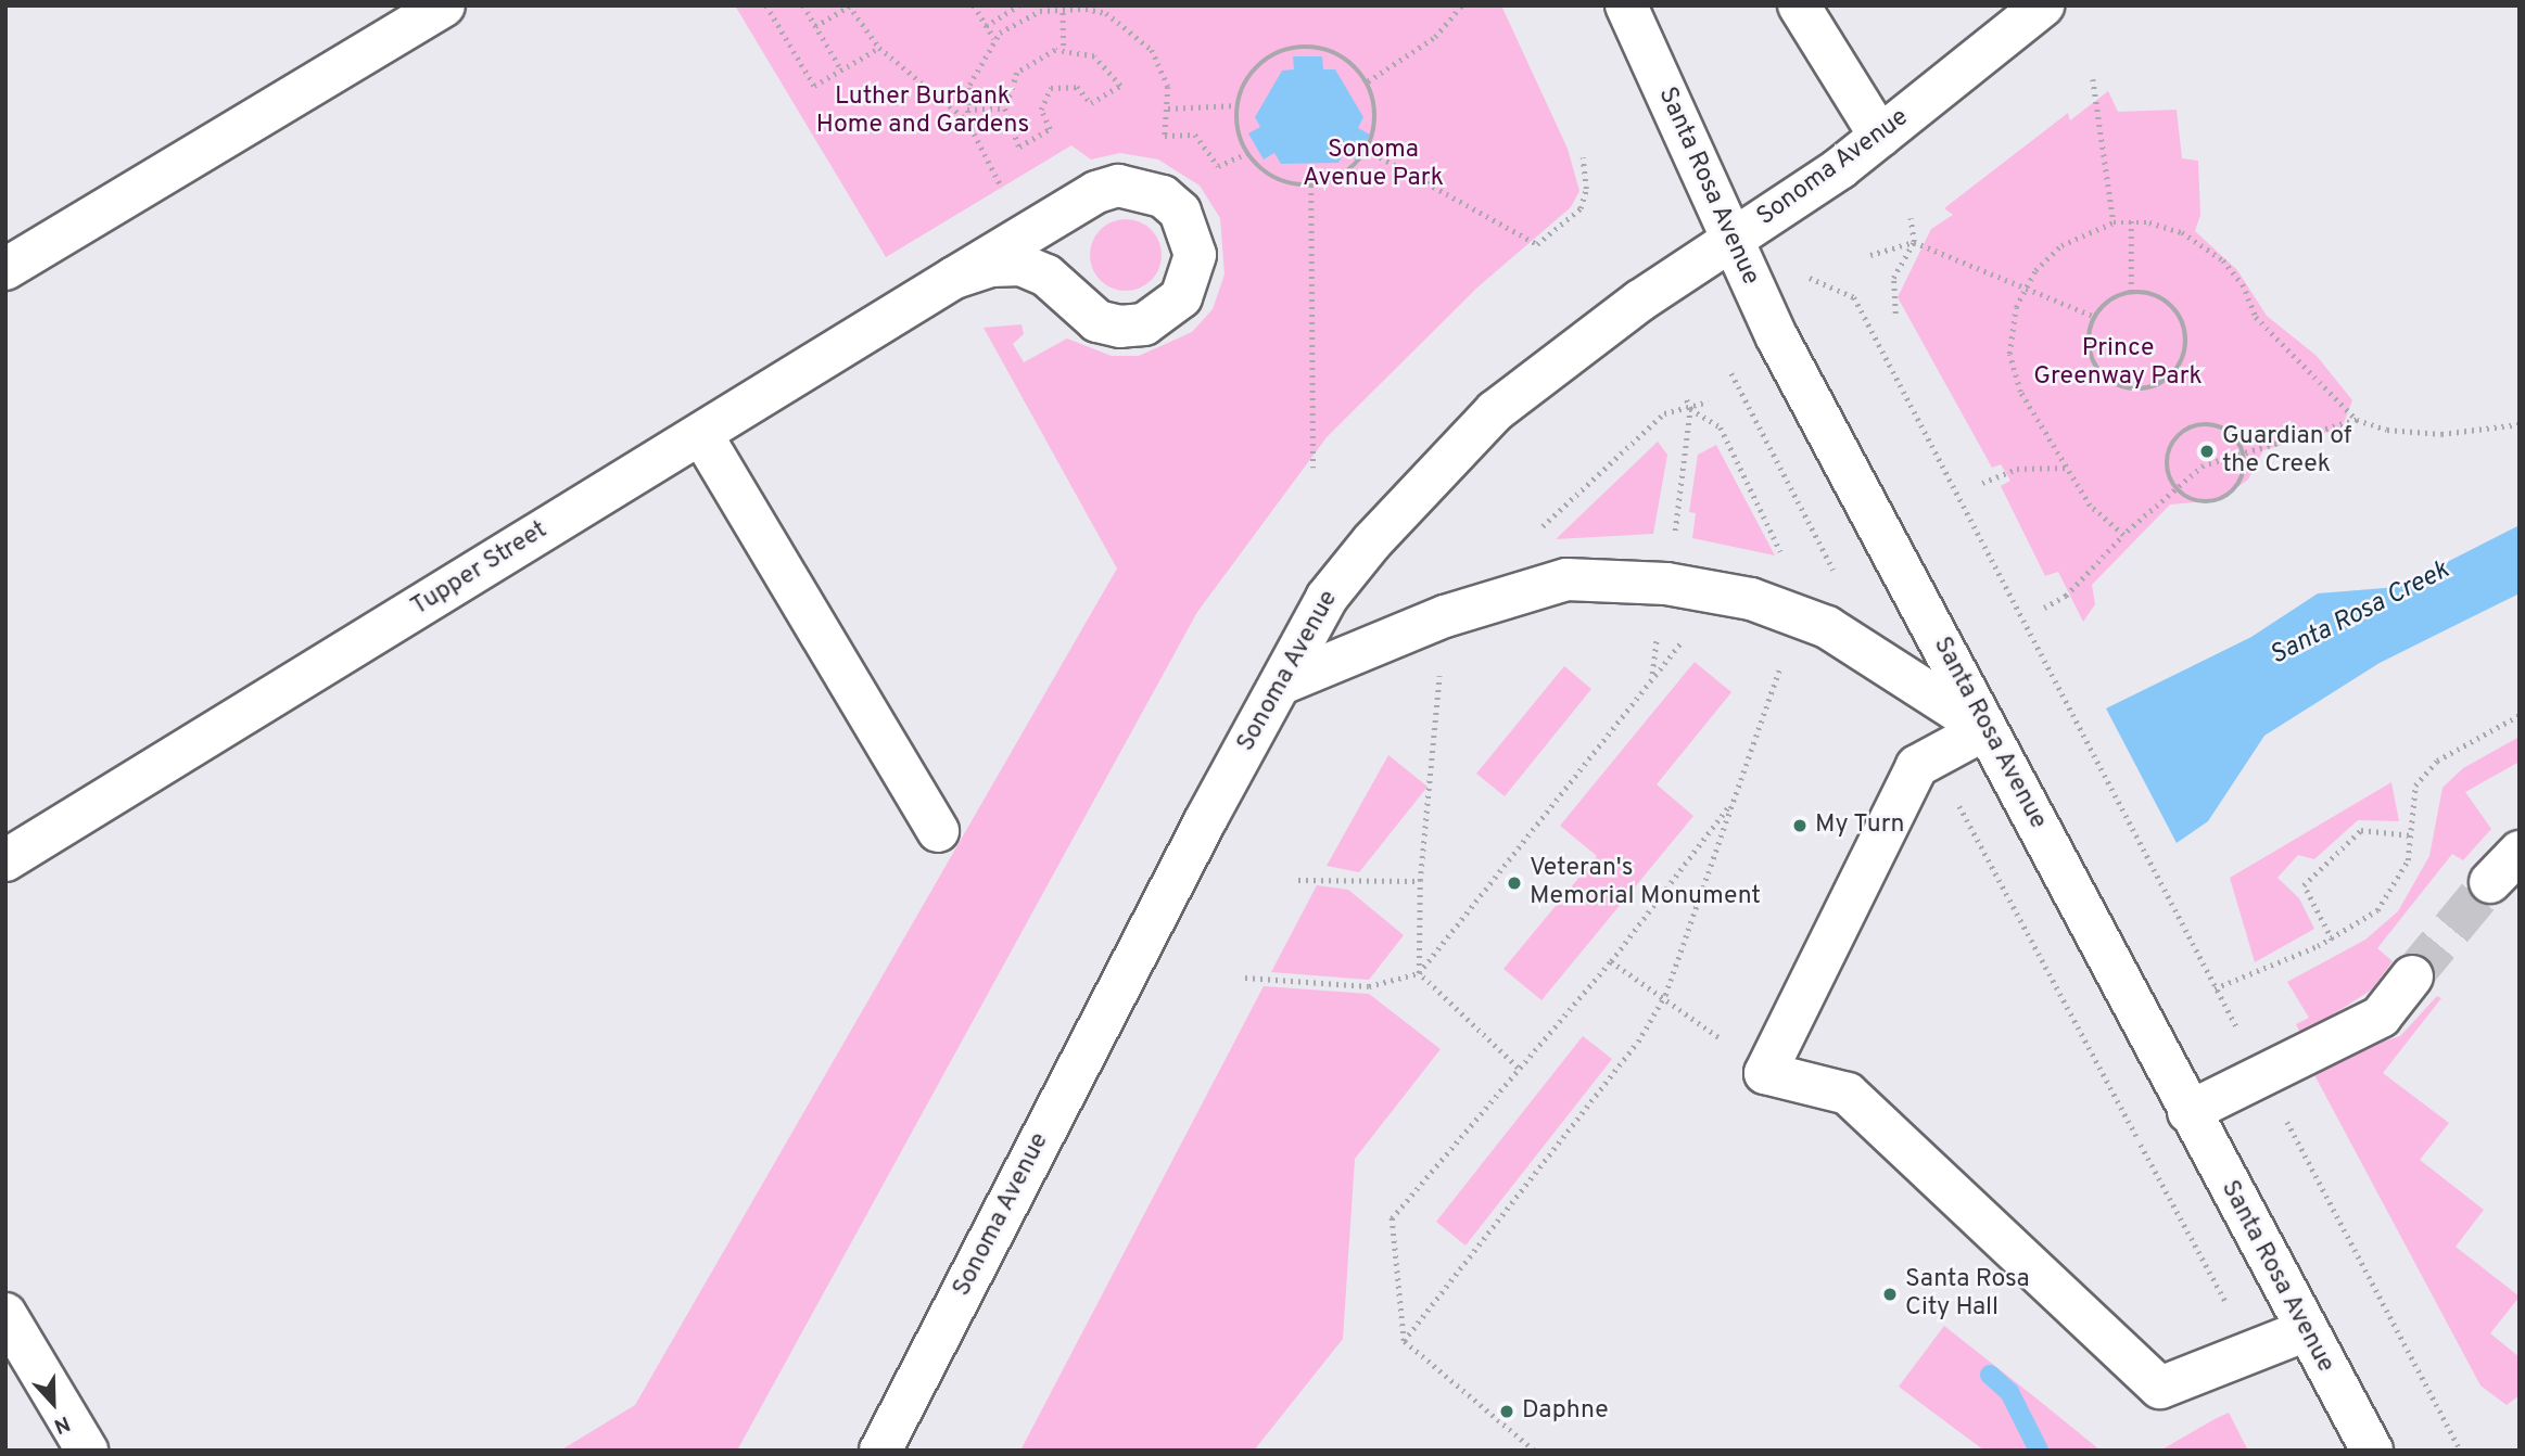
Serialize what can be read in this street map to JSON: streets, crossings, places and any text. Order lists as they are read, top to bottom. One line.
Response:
{"streets":{"street":["Sonoma Avenue","Santa Rosa Avenue","Tupper Street"]},"crossings":[["Sonoma Avenue","Santa Rosa Avenue"]],"water":["Santa Rosa Creek"],"parks":["Luther Burbank Home and Gardens","Sonoma Avenue Park","Prince Greenway Park"],"places":["Guardian of the Creek","My Turn","Veteran's Memorial Monument","Santa Rosa City Hall","Daphne"],"north":"bottom"}
